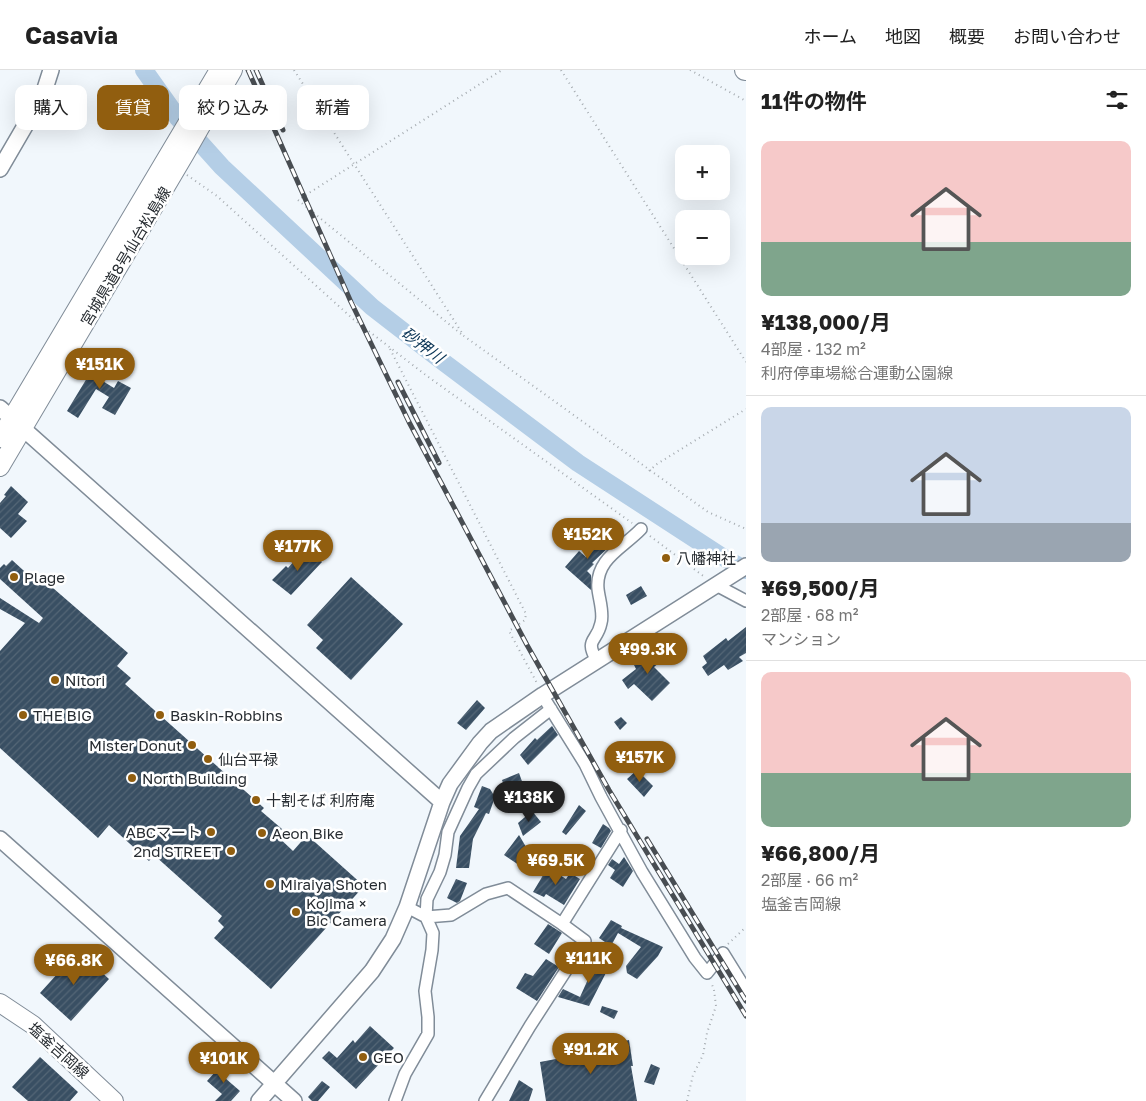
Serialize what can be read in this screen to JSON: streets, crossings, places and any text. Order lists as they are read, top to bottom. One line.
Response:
{"streets":{"main road":["宮城県道8号仙台松島線","塩釜吉岡線"]},"water":["砂押川"],"places":["八幡神社","Plage","Nitori","THE BIG","Baskin-Robbins","Mister Donut","仙台平禄","North Building","十割そば 利府庵","ABCマート","Aeon Bike","2nd STREET","Miraiya Shoten","Kojima × Bic Camera","GEO"],"page":{"header":"Casavia","nav":["ホーム","地図","概要","お問い合わせ"],"heading":"11件の物件","chip":["購入","賃貸","絞り込み","新着"],"list":[{"name":"¥138,000/月","note":"4部屋 · 132 m² · 利府停車場総合運動公園線"},{"name":"¥69,500/月","note":"2部屋 · 68 m² · マンション"},{"name":"¥66,800/月","note":"2部屋 · 66 m² · 塩釜吉岡線"}],"map_buttons":["+","−"],"price":["¥151K","¥152K","¥177K","¥99.3K","¥157K","¥138K","¥69.5K","¥111K","¥66.8K","¥91.2K","¥101K"]}}
